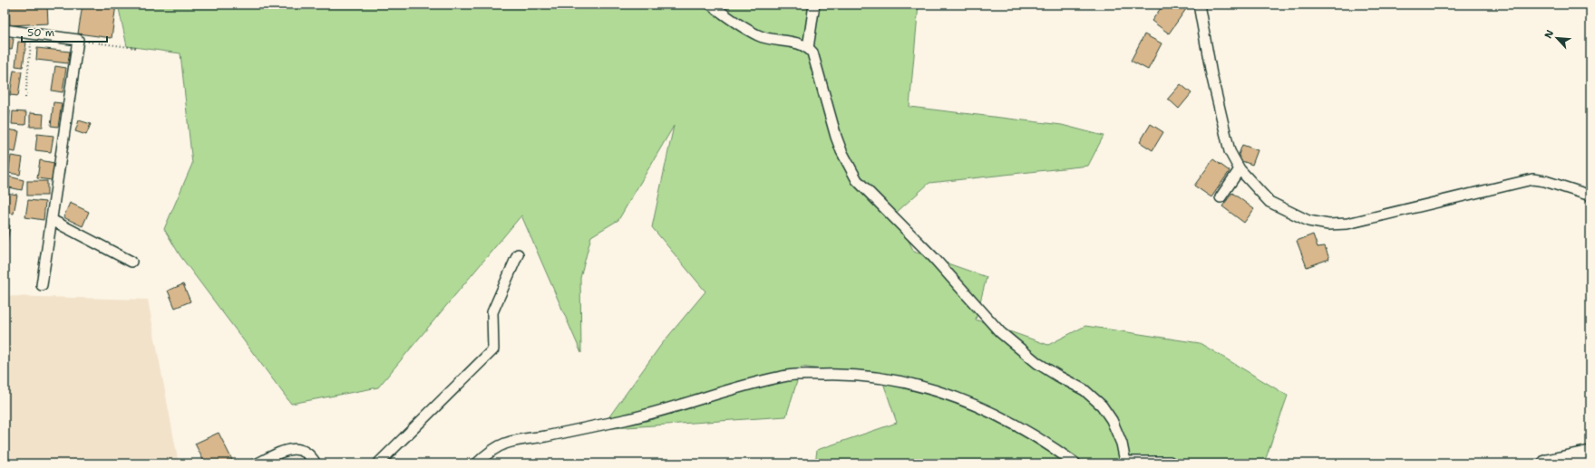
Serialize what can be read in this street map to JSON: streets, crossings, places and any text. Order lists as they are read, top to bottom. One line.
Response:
{"scale_bar":"50 m","north":"top left"}
